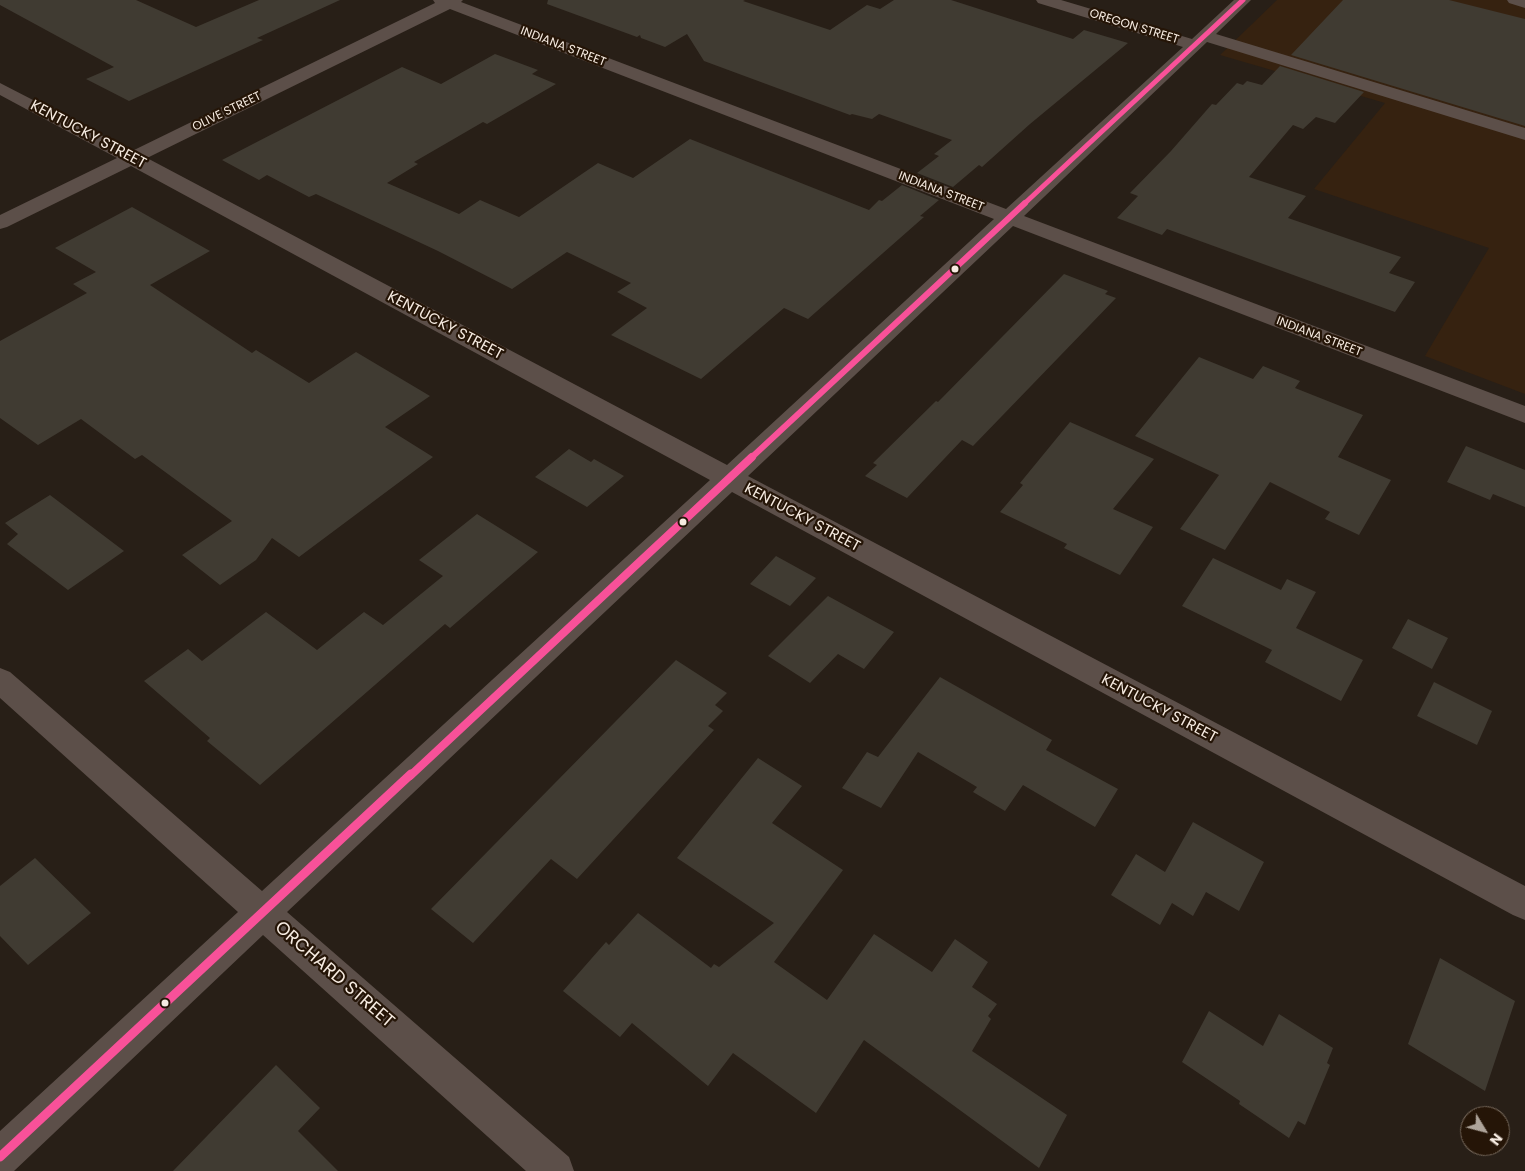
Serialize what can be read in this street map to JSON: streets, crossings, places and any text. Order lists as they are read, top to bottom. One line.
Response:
{"streets":{"street":["OREGON STREET","INDIANA STREET","OLIVE STREET","KENTUCKY STREET","ORCHARD STREET"]},"crossings":[["INDIANA STREET","OLIVE STREET"],["OLIVE STREET","KENTUCKY STREET"]],"north":"bottom right"}
